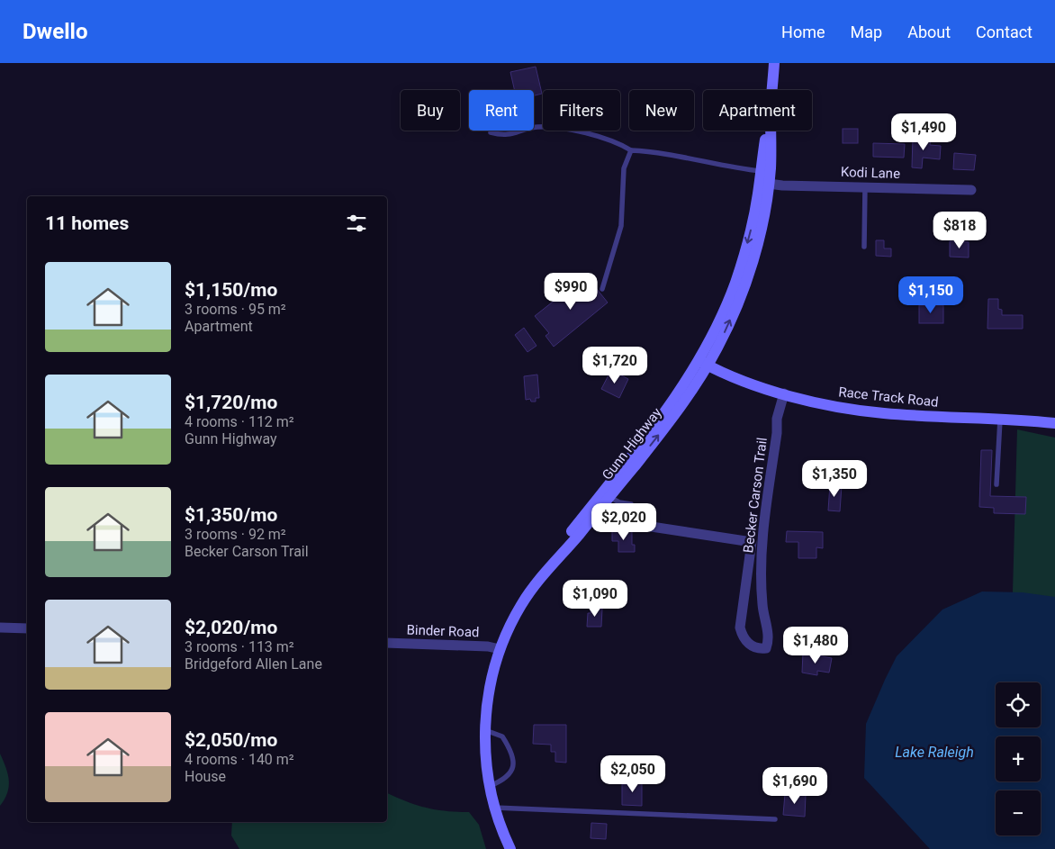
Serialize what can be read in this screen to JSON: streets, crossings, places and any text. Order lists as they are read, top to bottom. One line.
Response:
{"streets":{"main road":["Race Track Road","Gunn Highway"],"street":["Kodi Lane","Becker Carson Trail","Binder Road"]},"crossings":[["Kodi Lane","Gunn Highway"],["Race Track Road","Gunn Highway"],["Race Track Road","Becker Carson Trail"],["Gunn Highway","Becker Carson Trail"],["Gunn Highway","Binder Road"]],"water":["Lake Raleigh"],"page":{"header":"Dwello","nav":["Home","Map","About","Contact"],"chip":["Buy","Rent","Filters","New","Apartment"],"price":["$1,490","$818","$990","$1,150","$1,720","$1,350","$2,020","$1,090","$1,480","$2,050","$1,690"],"heading":"11 homes","list":[{"name":"$1,150/mo","note":"3 rooms · 95 m² · Apartment"},{"name":"$1,720/mo","note":"4 rooms · 112 m² · Gunn Highway"},{"name":"$1,350/mo","note":"3 rooms · 92 m² · Becker Carson Trail"},{"name":"$2,020/mo","note":"3 rooms · 113 m² · Bridgeford Allen Lane"},{"name":"$2,050/mo","note":"4 rooms · 140 m² · House"}],"map_buttons":["+","−"]}}
